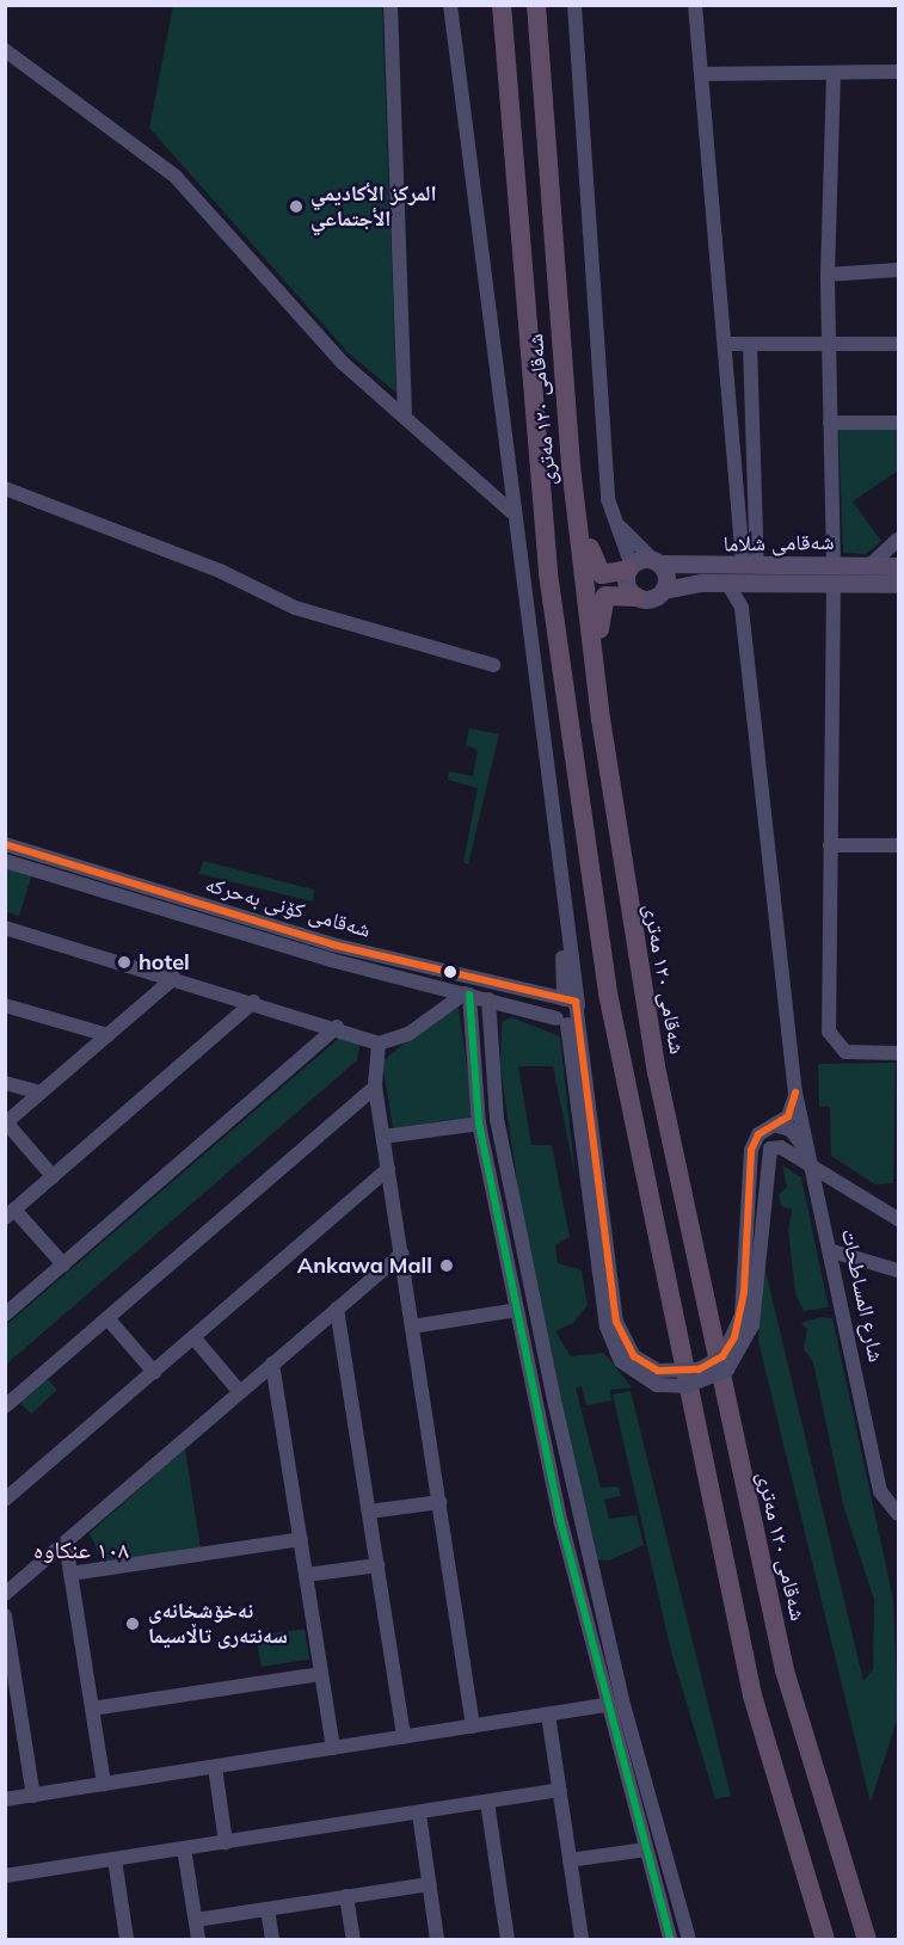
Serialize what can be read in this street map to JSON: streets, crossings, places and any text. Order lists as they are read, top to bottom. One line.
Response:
{"streets":{"highway":["شەقامی ١٢٠ مەتری"],"main road":["شەقامی شلاما"],"street":["شەقامی کۆنی بەحرکە","شارع المساطحات"]},"districts":["١٠٨ عنکاوە"],"places":["المركز الأكاديمي الأجتماعي","hotel","Ankawa Mall","نەخۆشخانەی سەنتەری تاڵاسیما"]}
